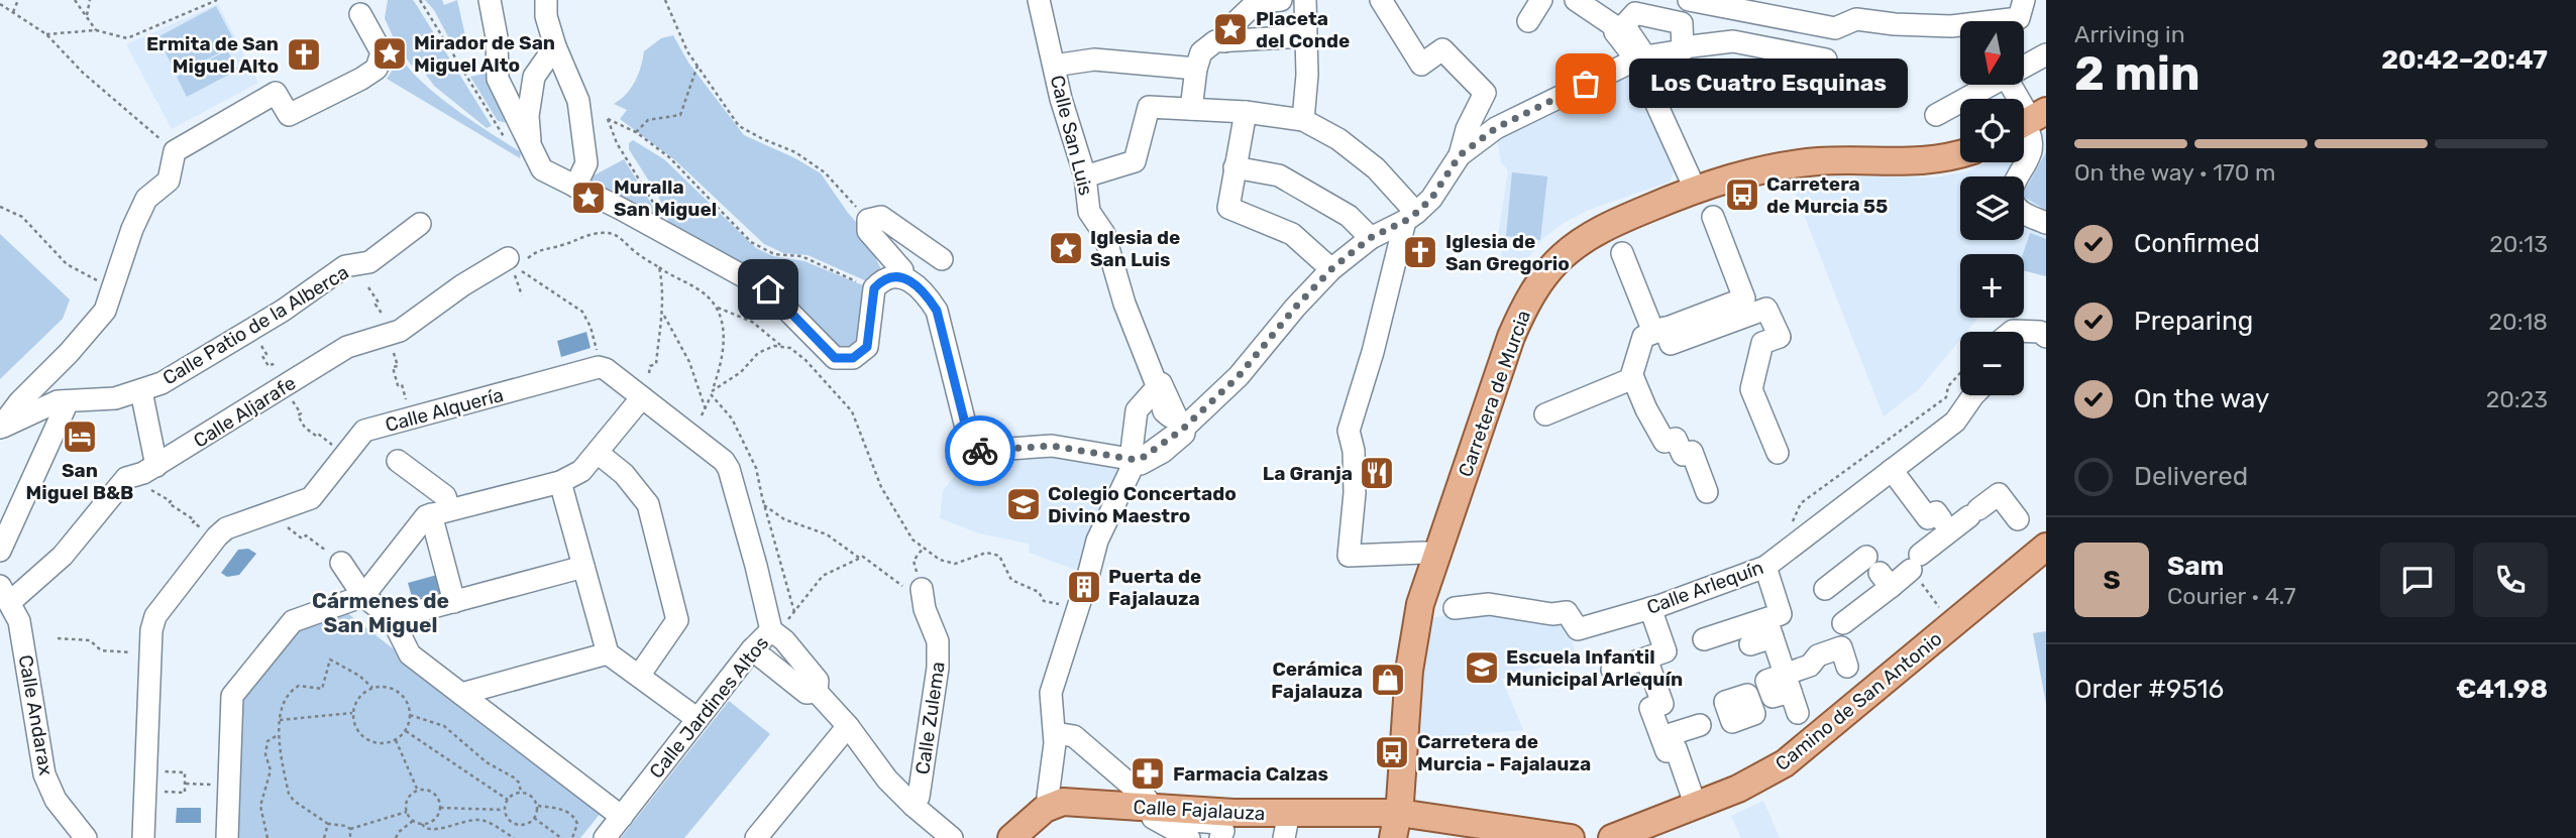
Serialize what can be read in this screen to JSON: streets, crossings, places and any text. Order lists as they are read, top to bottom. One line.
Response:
{"streets":{"main road":["Carretera de Murcia","Camino de San Antonio","Calle Fajalauza"],"street":["Calle San Luis","Calle Patio de la Alberca","Calle Alquería","Calle Aljarafe","Calle Arlequín","Calle Jardines Altos","Calle Andarax","Calle Zulema"]},"crossings":[["Carretera de Murcia","Calle Fajalauza"],["Calle Alquería","Calle Jardines Altos"],["Calle Aljarafe","Calle Andarax"]],"districts":["Cármenes de San Miguel"],"places":{"place":["Placeta del Conde","Mirador de San Miguel Alto","Muralla San Miguel","Iglesia de San Luis"],"church":["Ermita de San Miguel Alto","Iglesia de San Gregorio"],"other":["Los Cuatro Esquinas"],"bus stop":["Carretera de Murcia 55","Carretera de Murcia - Fajalauza"],"hotel":["San Miguel B&B"],"restaurant":["La Granja"],"school or university":["Colegio Concertado Divino Maestro","Escuela Infantil Municipal Arlequín"],"building":["Puerta de Fajalauza"],"shop":["Cerámica Fajalauza"],"pharmacy":["Farmacia Calzas"]},"north":"bottom","page":{"heading":["2 min","Arriving in","20:42–20:47"],"panel":["Sam","Courier · 4.7","Order #9516","€41.98"],"map_buttons":["+","−"],"bubble":"Los Cuatro Esquinas","bar":"On the way · 170 m","list":[["Confirmed","20:13"],["Preparing","20:18"],["On the way","20:23"],"Delivered"],"round":"S"}}
